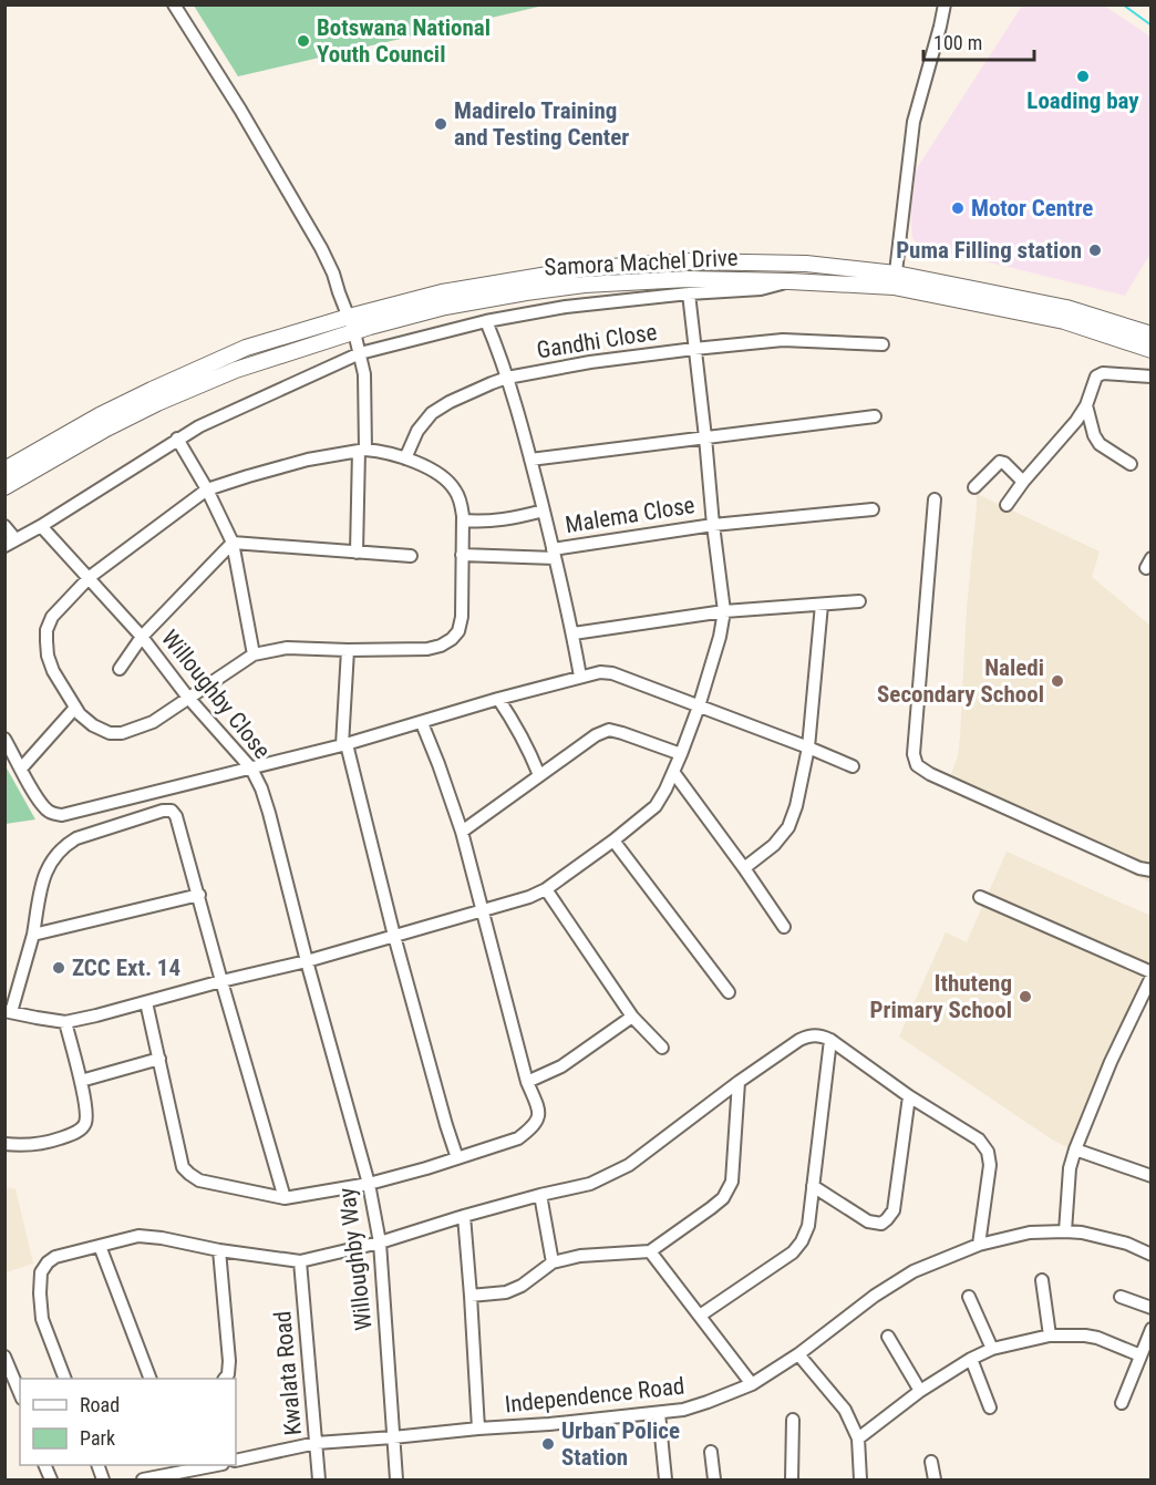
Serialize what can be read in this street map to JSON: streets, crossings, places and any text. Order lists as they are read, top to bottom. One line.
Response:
{"streets":{"main road":["Samora Machel Drive"],"street":["Gandhi Close","Malema Close","Willoughby Close","Willoughby Way","Kwalata Road","Independence Road"]},"crossings":[["Willoughby Close","Willoughby Way"],["Willoughby Way","Independence Road"],["Kwalata Road","Independence Road"]],"places":["Botswana National Youth Council","Loading bay","Madirelo Training and Testing Center","Motor Centre","Puma Filling station","Naledi Secondary School","ZCC Ext. 14","Ithuteng Primary School","Urban Police Station"],"legend":["Road","Park"],"scale_bar":"100 m"}
